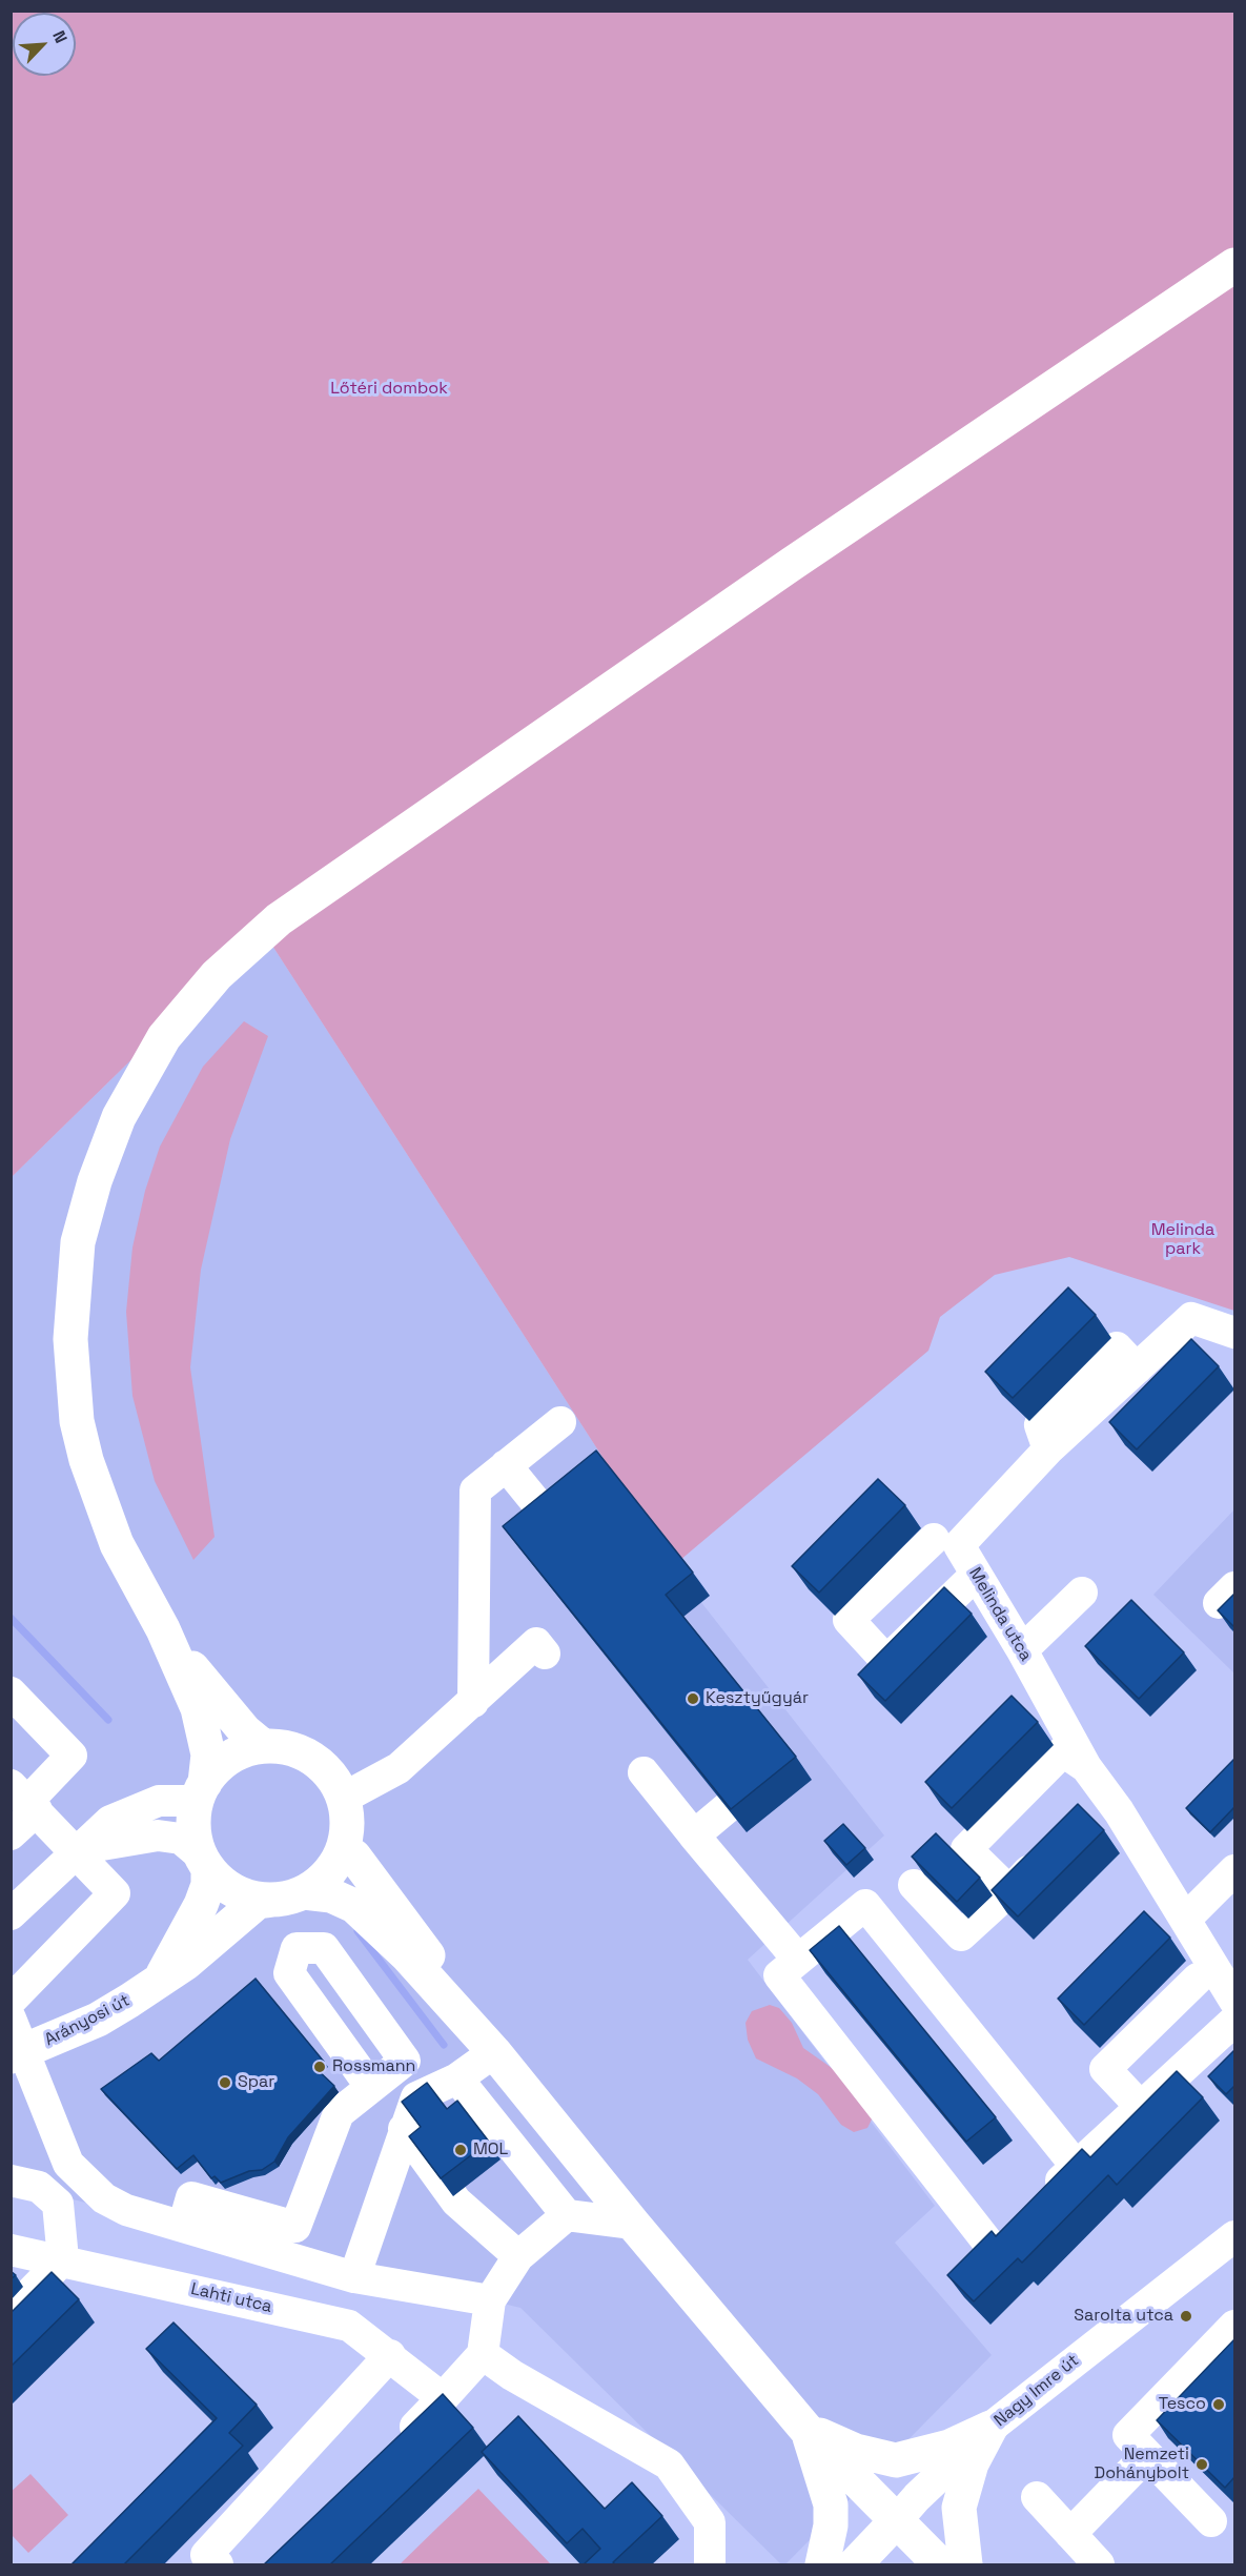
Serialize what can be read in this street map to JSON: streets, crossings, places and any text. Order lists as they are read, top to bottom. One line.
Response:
{"streets":{"main road":["Arányosi út","Nagy Imre út"],"street":["Melinda utca","Lahti utca"]},"parks":["Lőtéri dombok","Melinda park"],"places":["Kesztyűgyár","Rossmann","Spar","MOL","Sarolta utca","Tesco","Nemzeti Dohánybolt"],"north":"top right"}
